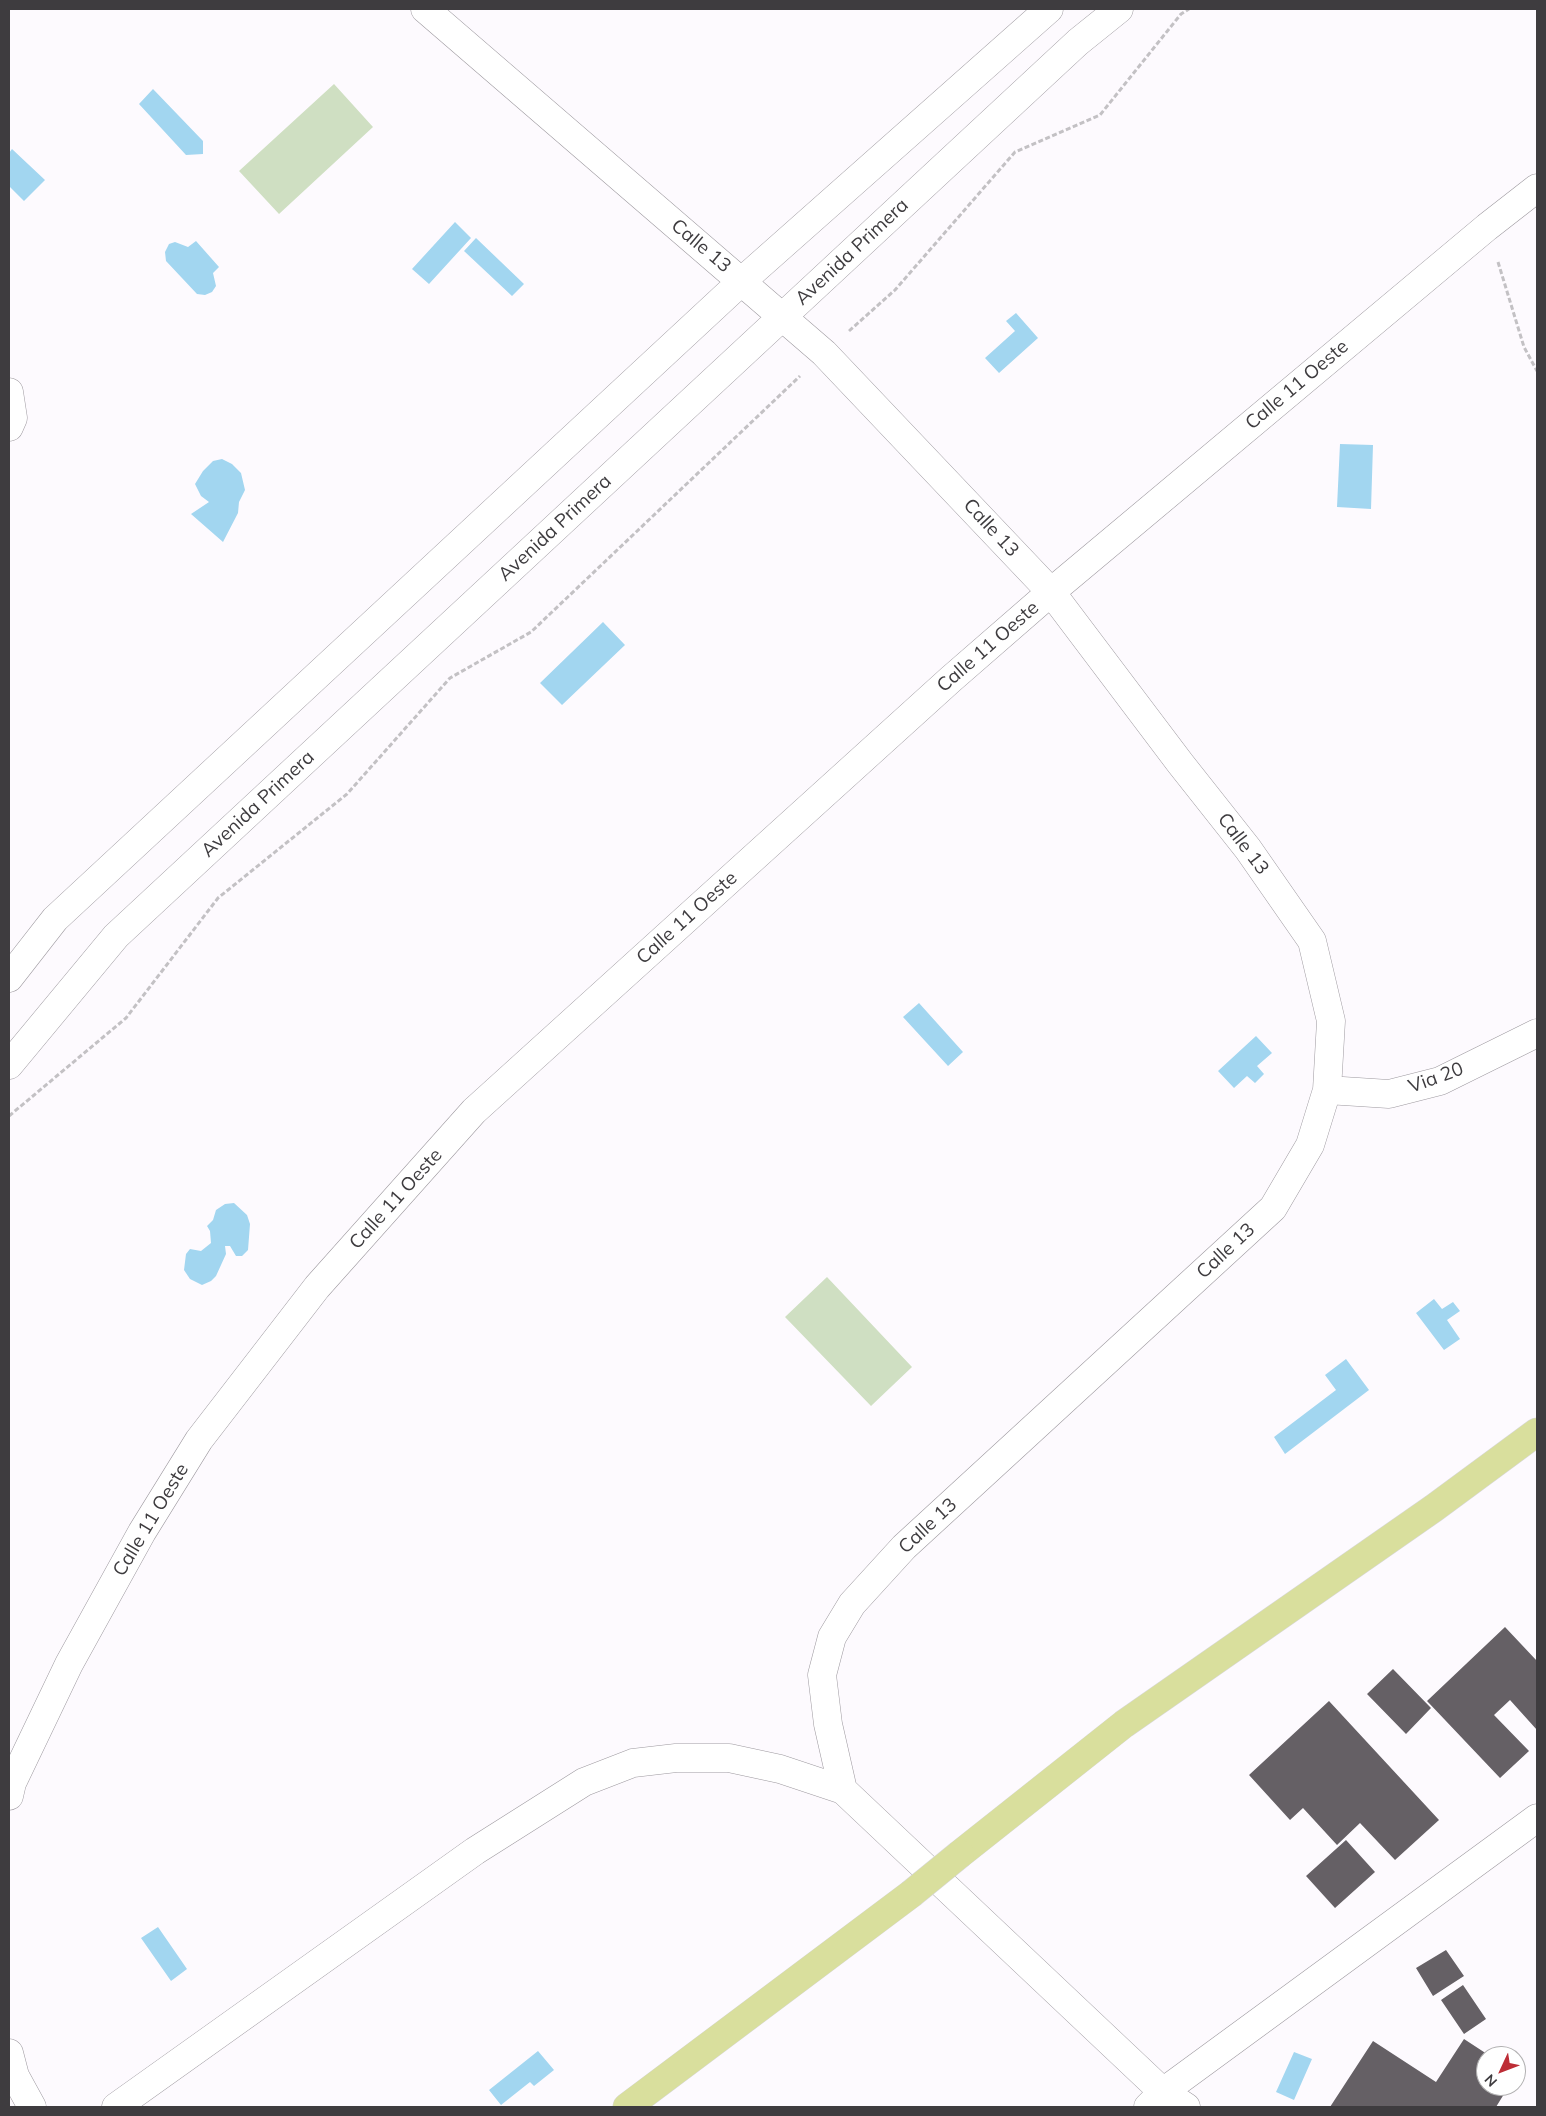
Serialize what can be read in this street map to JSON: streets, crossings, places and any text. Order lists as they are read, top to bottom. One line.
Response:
{"streets":{"street":["Calle 13","Avenida Primera","Calle 11 Oeste","Via 20"]},"crossings":[["Calle 13","Avenida Primera"],["Calle 13","Calle 11 Oeste"],["Calle 13","Via 20"]],"north":"bottom left"}
